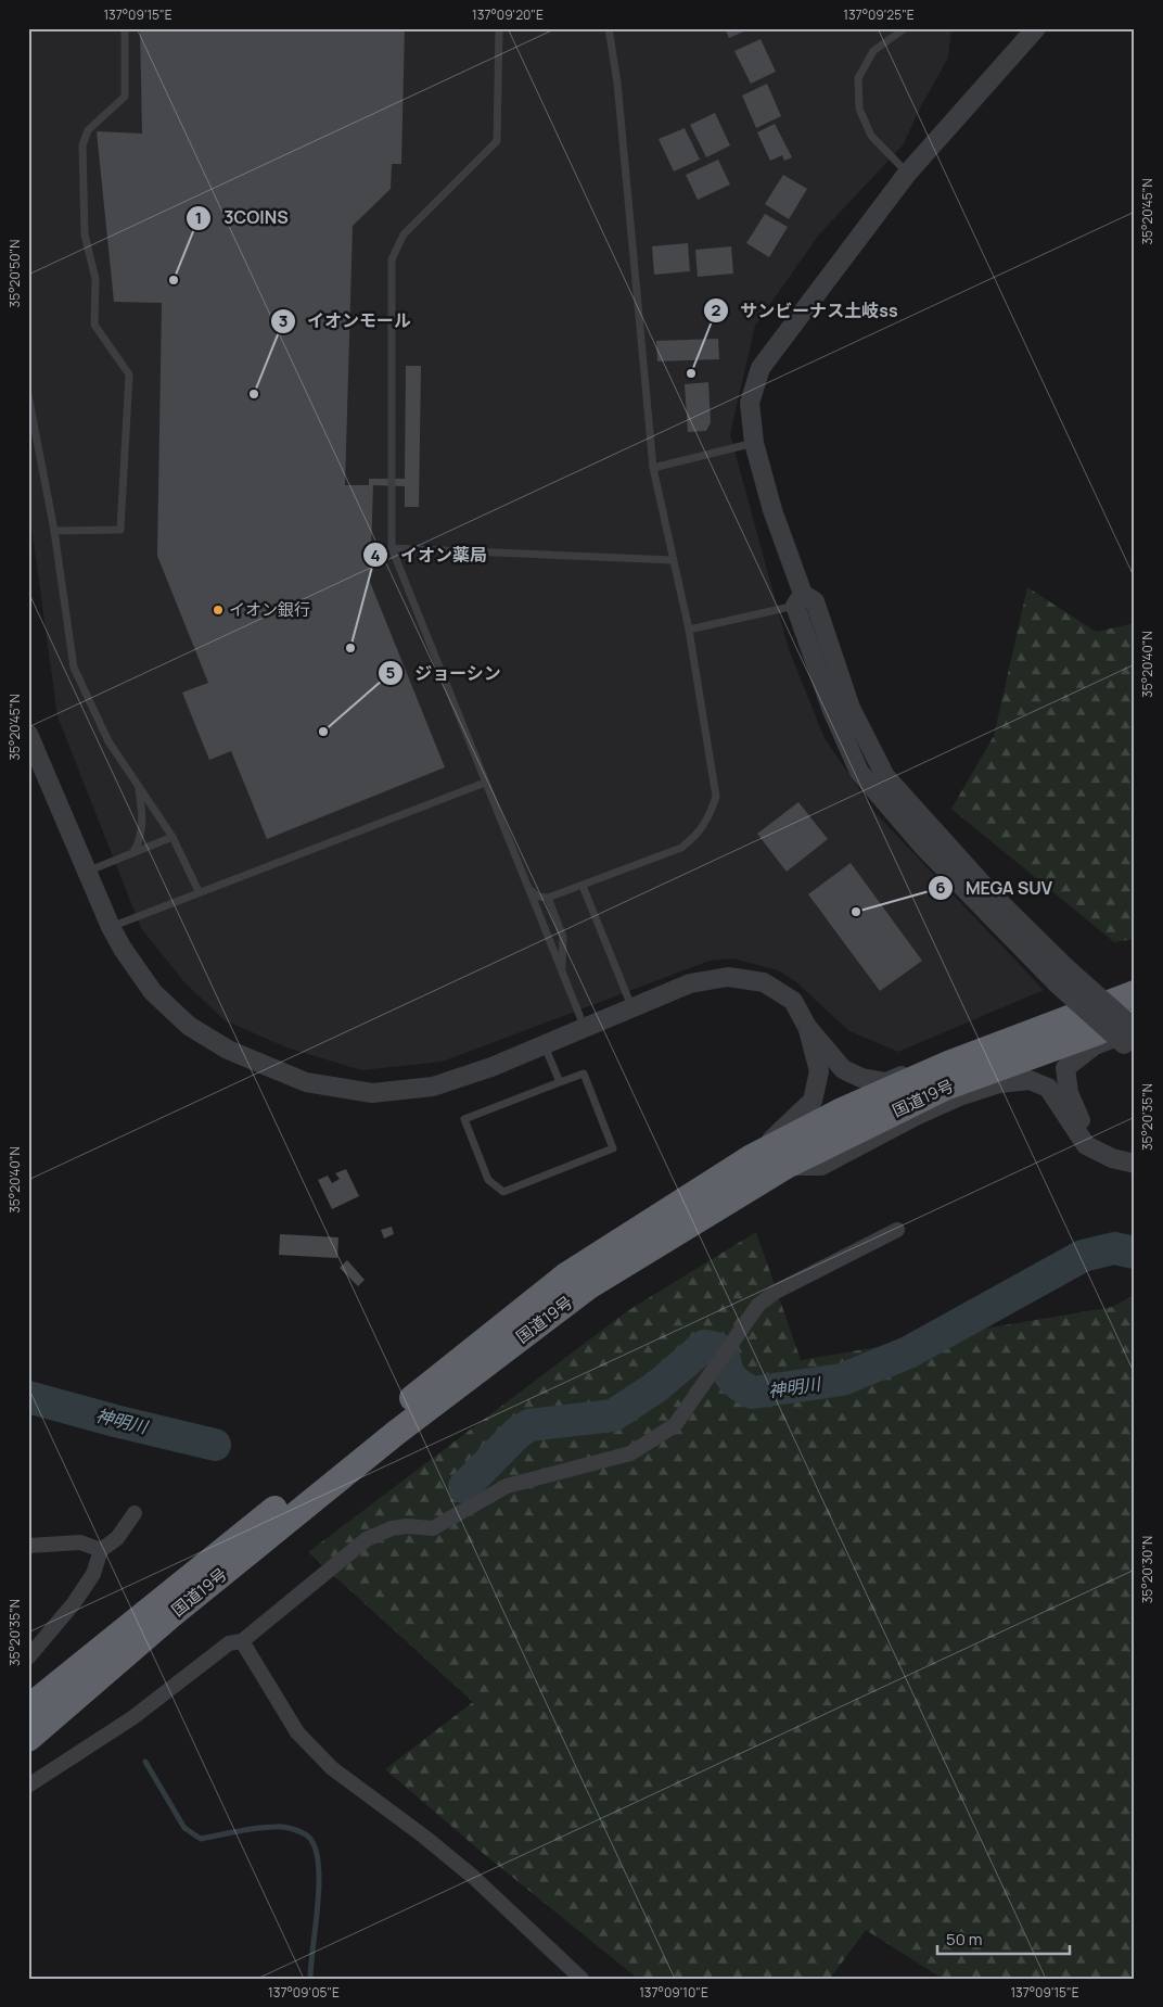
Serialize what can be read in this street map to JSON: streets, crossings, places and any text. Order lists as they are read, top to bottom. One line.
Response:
{"streets":{"highway":["国道19号"]},"water":["神明川"],"places":["3COINS","サンビーナス土岐ss","イオンモール","イオン銀行","イオン薬局","ジョーシン","MEGA SUV"],"scale_bar":"50 m","coordinates":["137°09'15\"E","137°09'20\"E","137°09'25\"E","35°20'45\"N","35°20'50\"N","35°20'40\"N","35°20'35\"N","35°20'30\"N","137°09'05\"E","137°09'10\"E"]}
